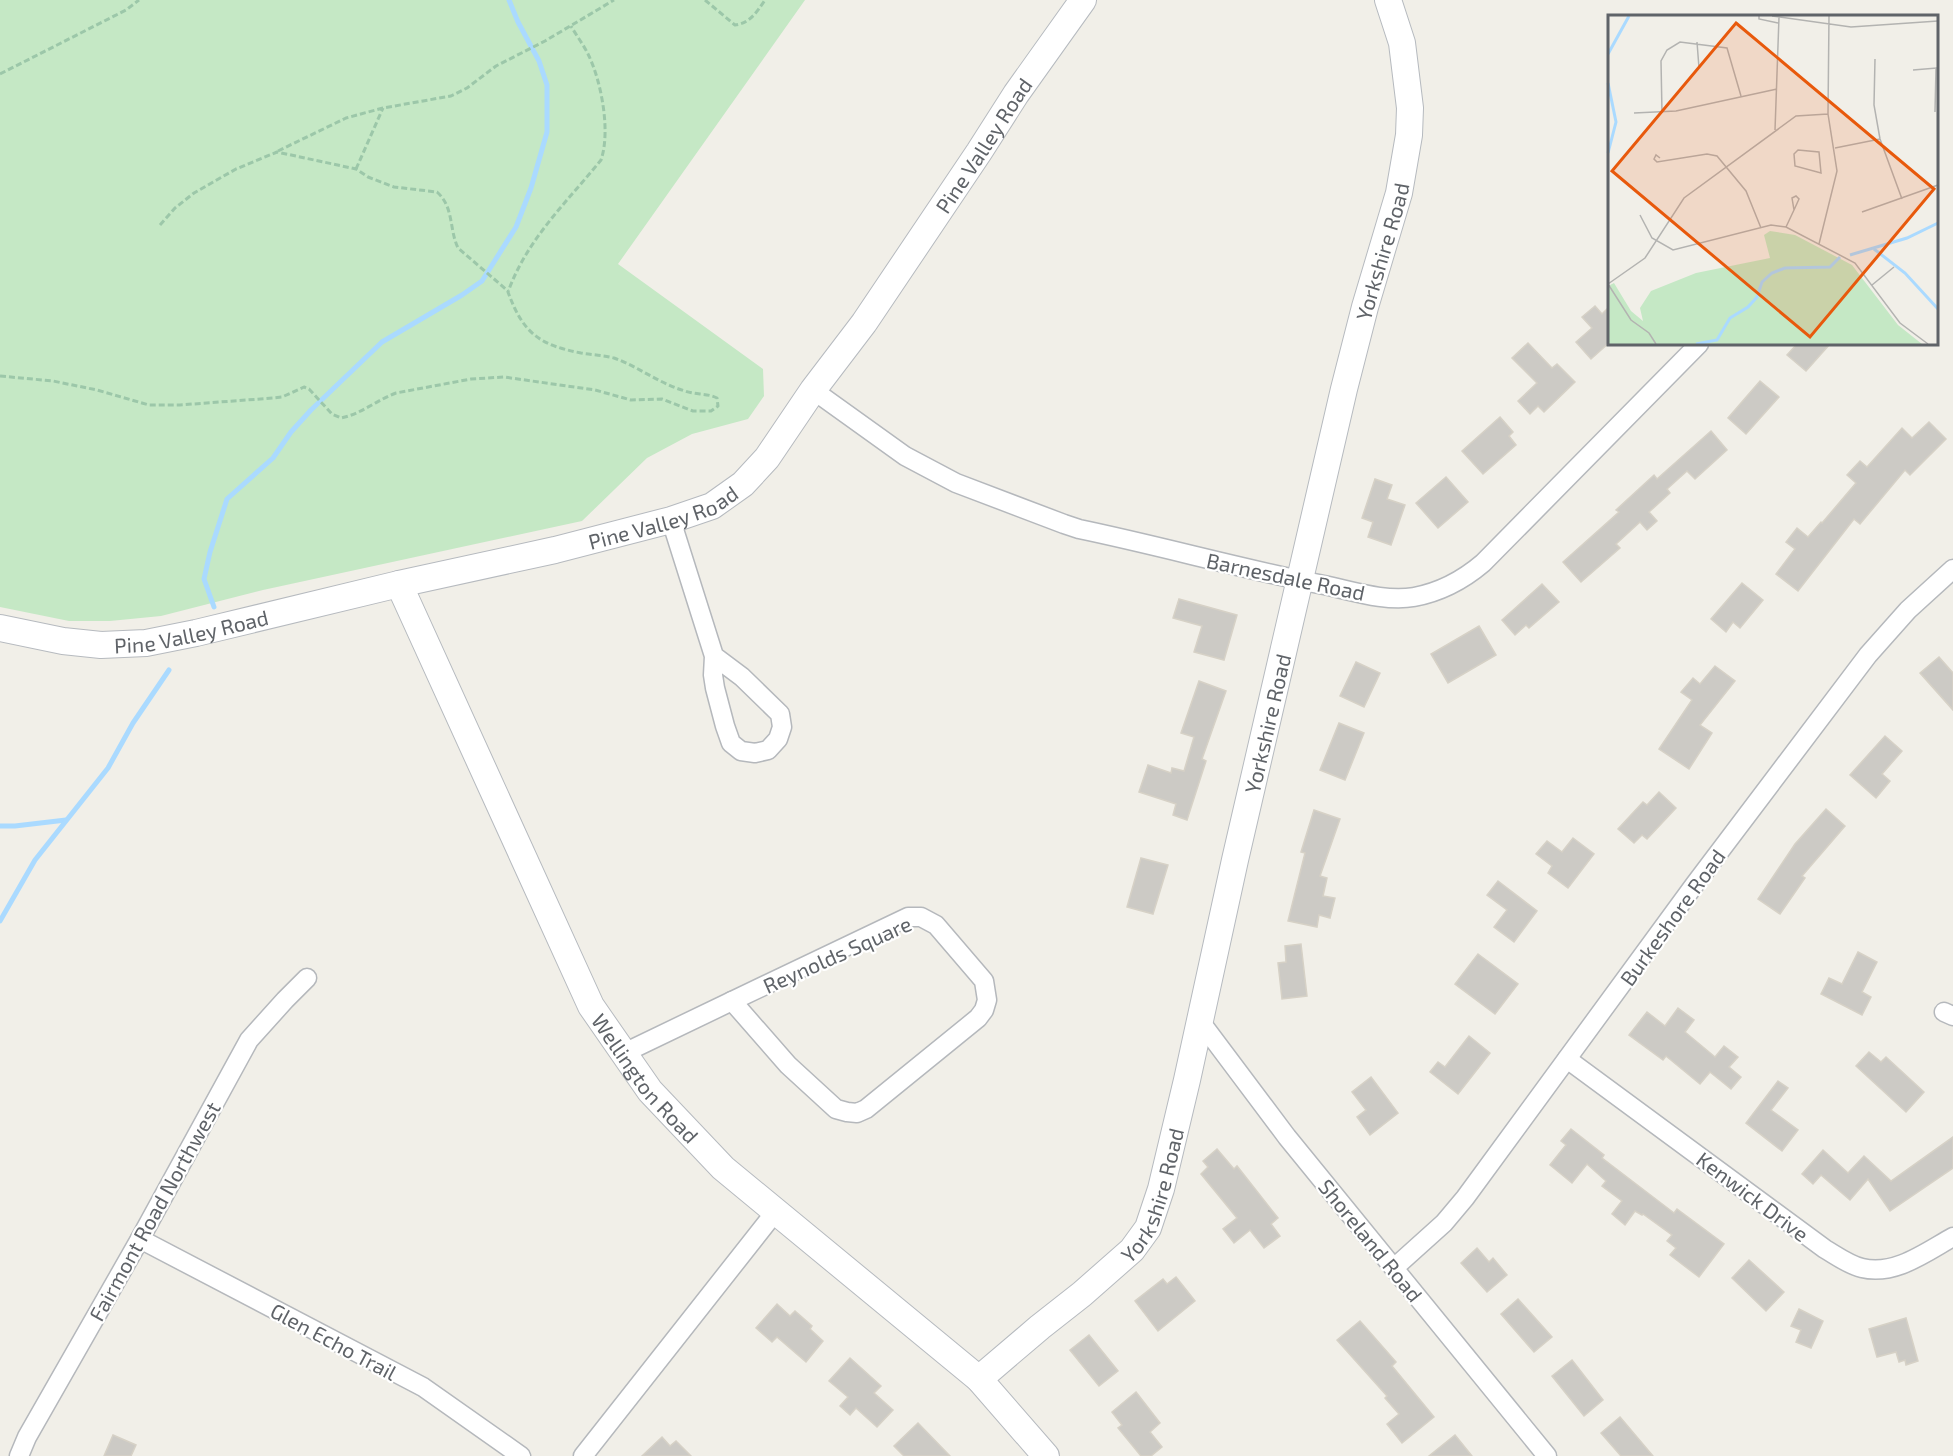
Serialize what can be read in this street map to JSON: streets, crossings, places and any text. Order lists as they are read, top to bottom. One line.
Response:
{"streets":{"street":["Pine Valley Road","Yorkshire Road","Barnesdale Road","Burkeshore Road","Reynolds Square","Wellington Road","Kenwick Drive","Fairmont Road Northwest","Shoreland Road","Glen Echo Trail"]},"crossings":[["Pine Valley Road","Barnesdale Road"],["Pine Valley Road","Wellington Road"],["Yorkshire Road","Barnesdale Road"],["Yorkshire Road","Wellington Road"],["Yorkshire Road","Shoreland Road"],["Burkeshore Road","Kenwick Drive"],["Burkeshore Road","Shoreland Road"],["Reynolds Square","Wellington Road"],["Fairmont Road Northwest","Glen Echo Trail"]]}
